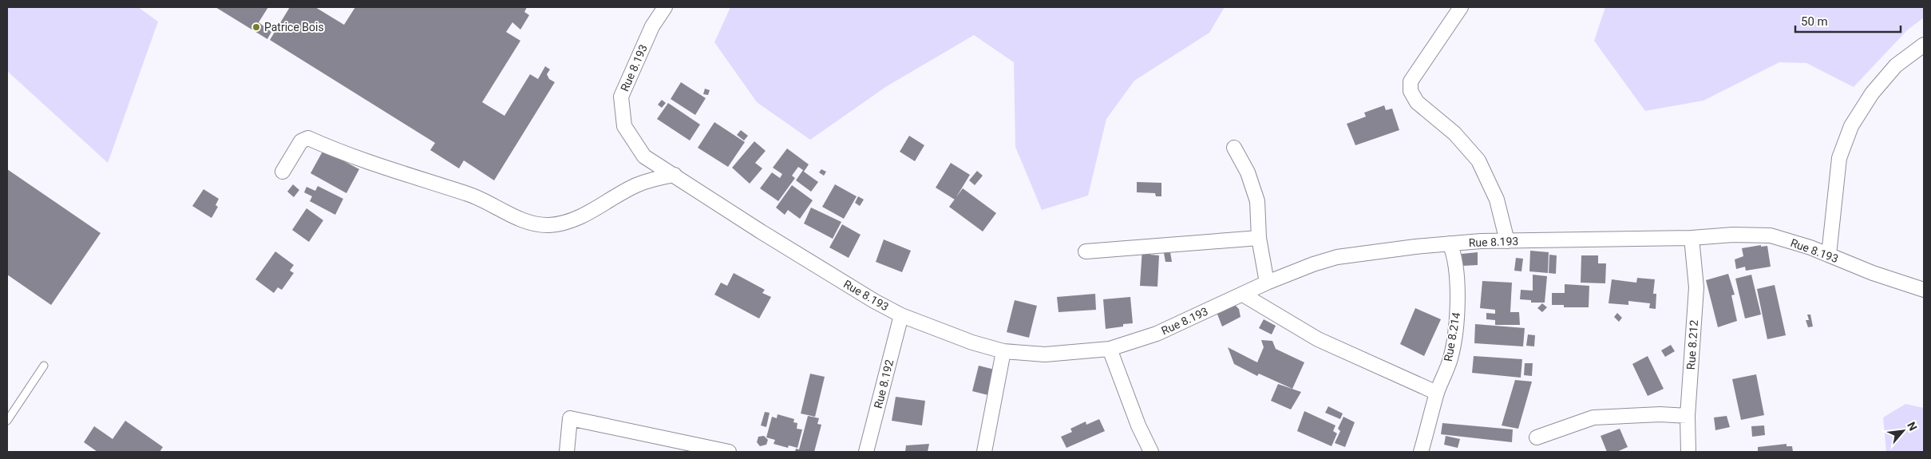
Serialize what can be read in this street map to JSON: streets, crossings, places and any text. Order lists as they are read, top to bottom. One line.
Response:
{"streets":{"street":["Rue 8.193","Rue 8.214","Rue 8.212","Rue 8.192"]},"crossings":[["Rue 8.193","Rue 8.214"],["Rue 8.193","Rue 8.212"],["Rue 8.193","Rue 8.192"]],"places":["Patrice Bois"],"scale_bar":"50 m","north":"top right"}
